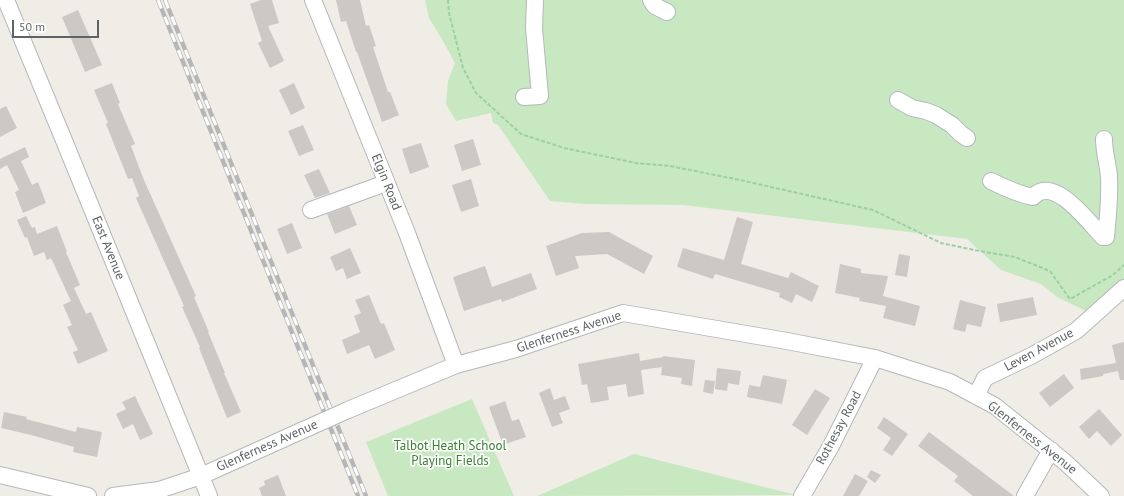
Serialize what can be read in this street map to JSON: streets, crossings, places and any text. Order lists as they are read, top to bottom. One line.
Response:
{"streets":{"street":["Elgin Road","East Avenue","Glenferness Avenue","Leven Avenue","Rothesay Road"]},"crossings":[["Elgin Road","Glenferness Avenue"],["East Avenue","Glenferness Avenue"],["Glenferness Avenue","Leven Avenue"],["Glenferness Avenue","Rothesay Road"]],"parks":["Talbot Heath School Playing Fields"],"scale_bar":"50 m"}
